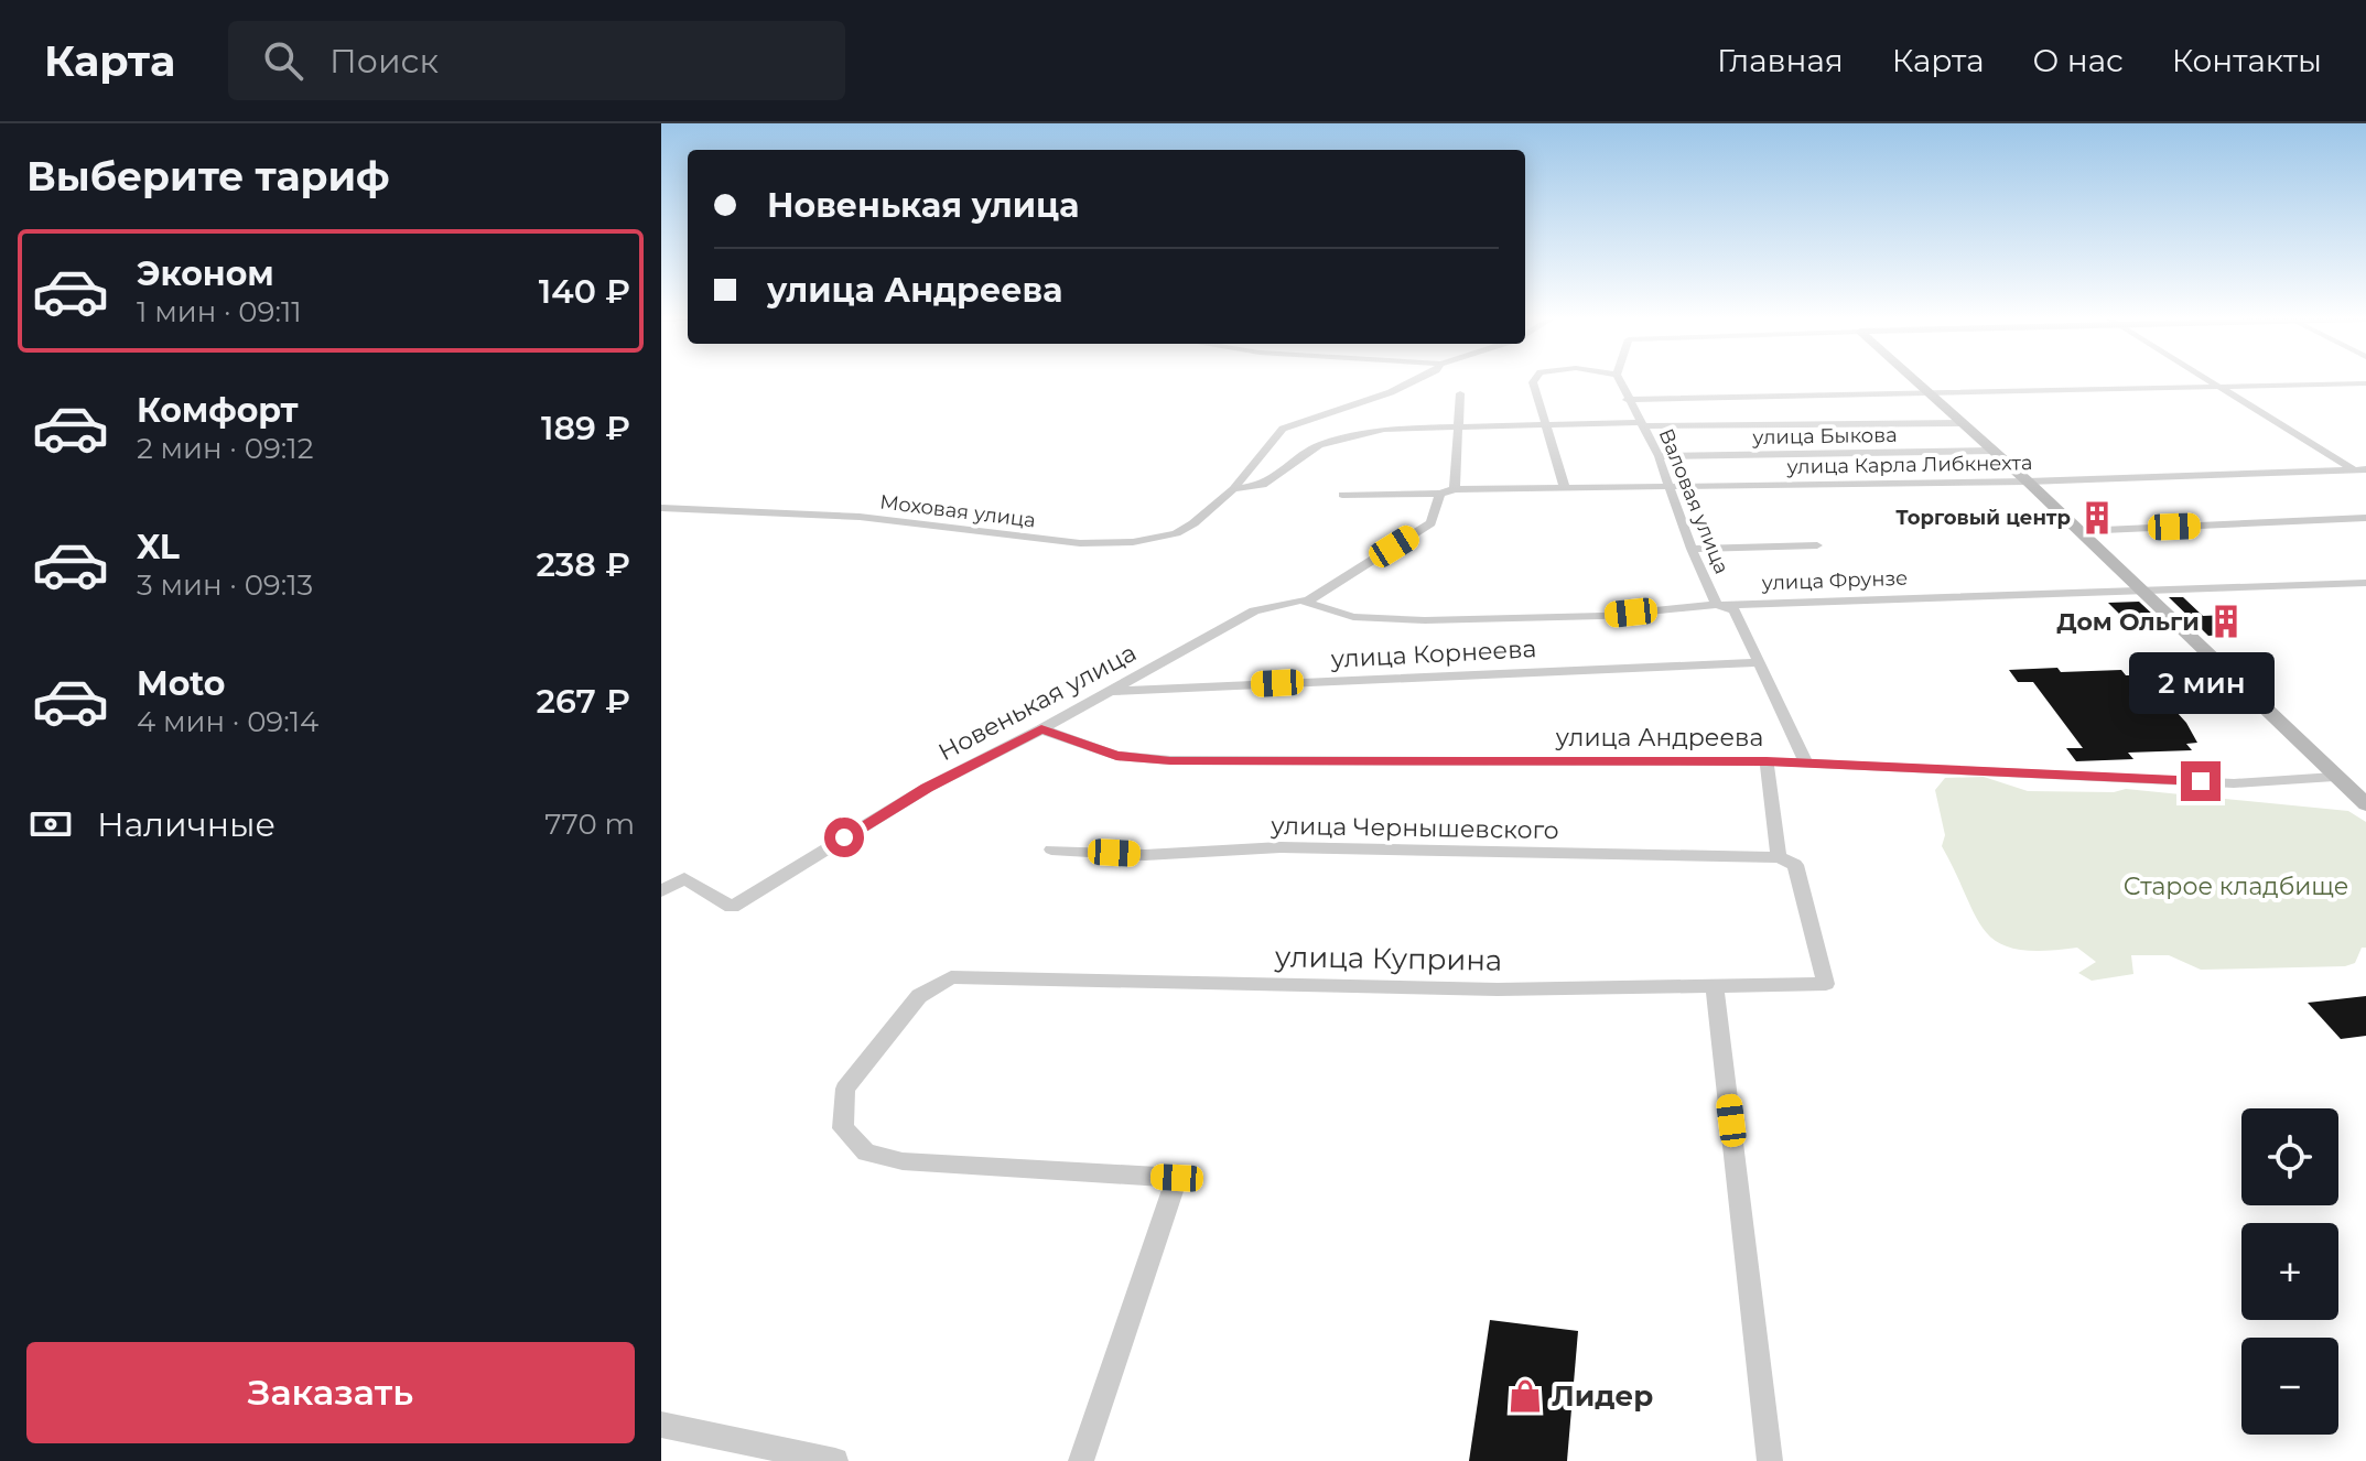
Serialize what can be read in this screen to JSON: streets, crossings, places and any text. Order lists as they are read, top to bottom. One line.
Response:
{"streets":{"street":["улица Быкова","улица Карла Либкнехта","Валовая улица","Моховая улица","улица Фрунзе","улица Корнеева","Новенькая улица","улица Андреева","улица Чернышевского","улица Куприна"]},"crossings":[["улица Быкова","Валовая улица"],["улица Карла Либкнехта","Валовая улица"],["Валовая улица","улица Фрунзе"],["Валовая улица","улица Корнеева"],["Валовая улица","улица Андреева"],["улица Фрунзе","Новенькая улица"],["улица Корнеева","Новенькая улица"],["Новенькая улица","улица Андреева"],["улица Чернышевского","улица Куприна"]],"parks":["Старое кладбище"],"places":{"building":["Торговый центр","Дом Ольги"],"shop":["Лидер"]},"page":{"header":"Карта","search":"Поиск","nav":["Главная","Карта","О нас","Контакты"],"heading":"Выберите тариф","banner":["Новенькая улица","улица Андреева"],"list":[{"name":"Эконом","note":"1 мин · 09:11","value":"140 ₽"},{"name":"Комфорт","note":"2 мин · 09:12","value":"189 ₽"},{"name":"XL","note":"3 мин · 09:13","value":"238 ₽"},{"name":"Moto","note":"4 мин · 09:14","value":"267 ₽"}],"bubble":"2 мин","pay":["Наличные","770 m"],"map_buttons":["+","−"],"buttons":"Заказать"}}
